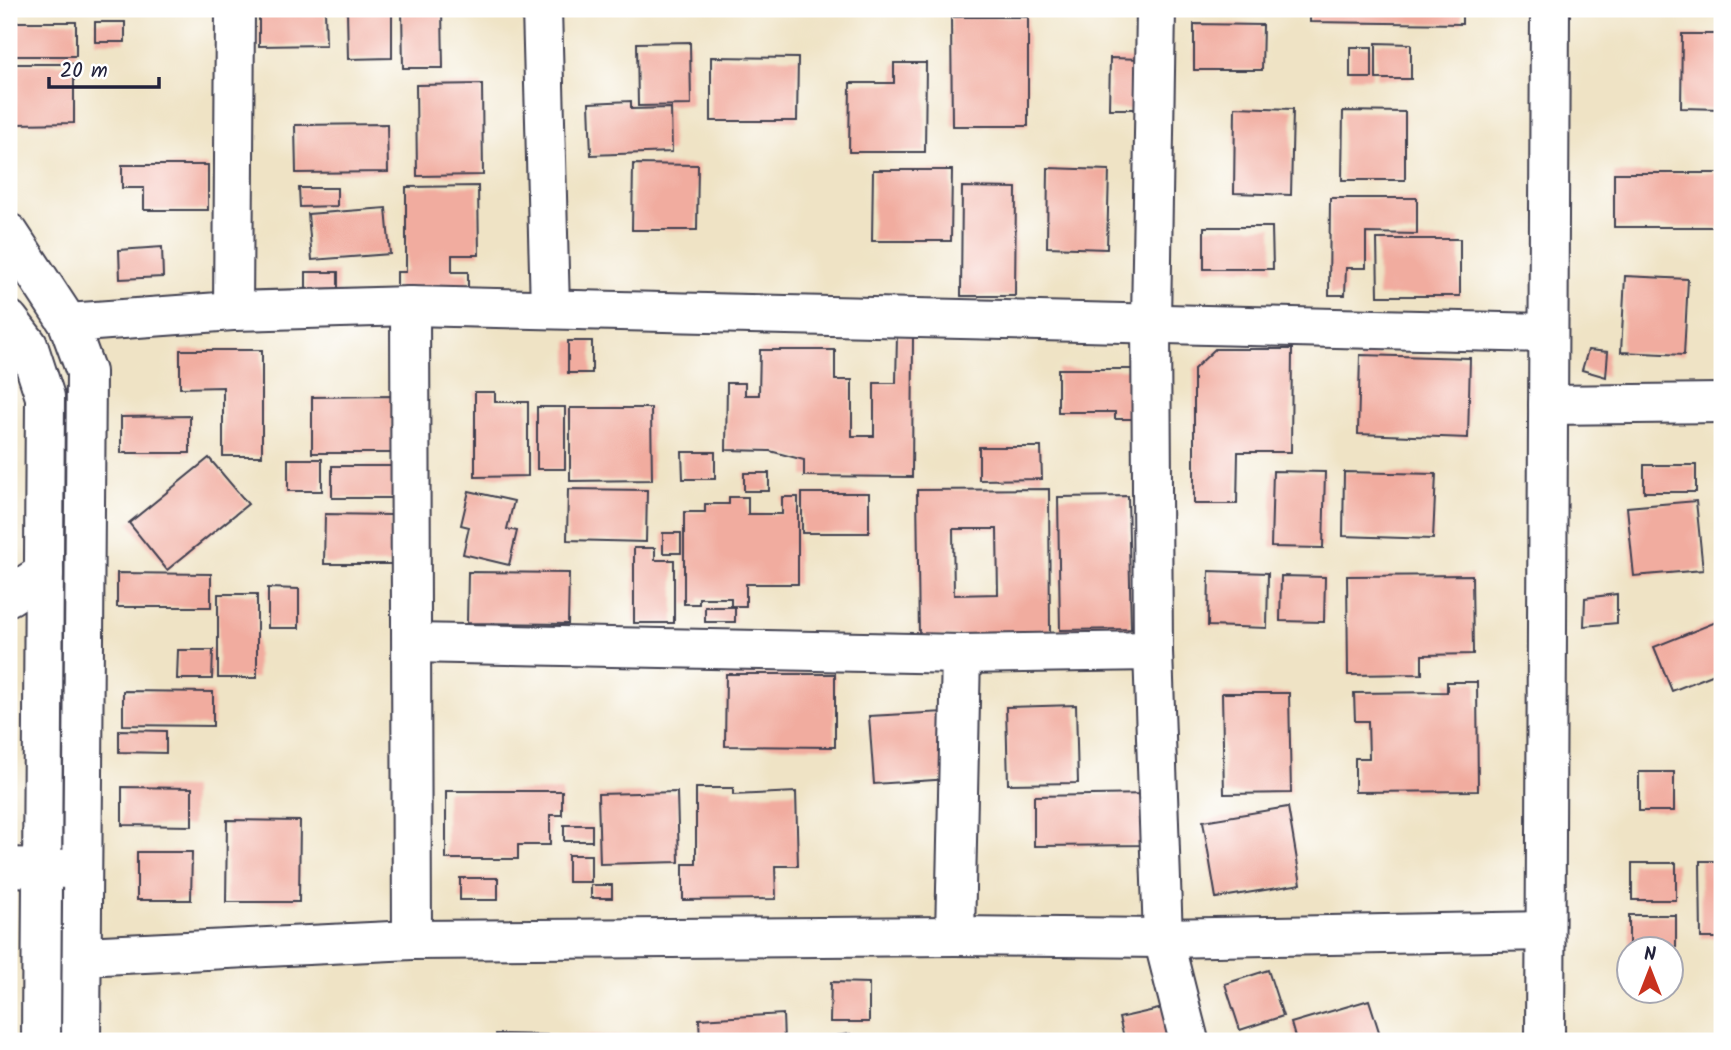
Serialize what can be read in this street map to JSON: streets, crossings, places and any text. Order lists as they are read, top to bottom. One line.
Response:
{"scale_bar":"20 m","north":"top"}
